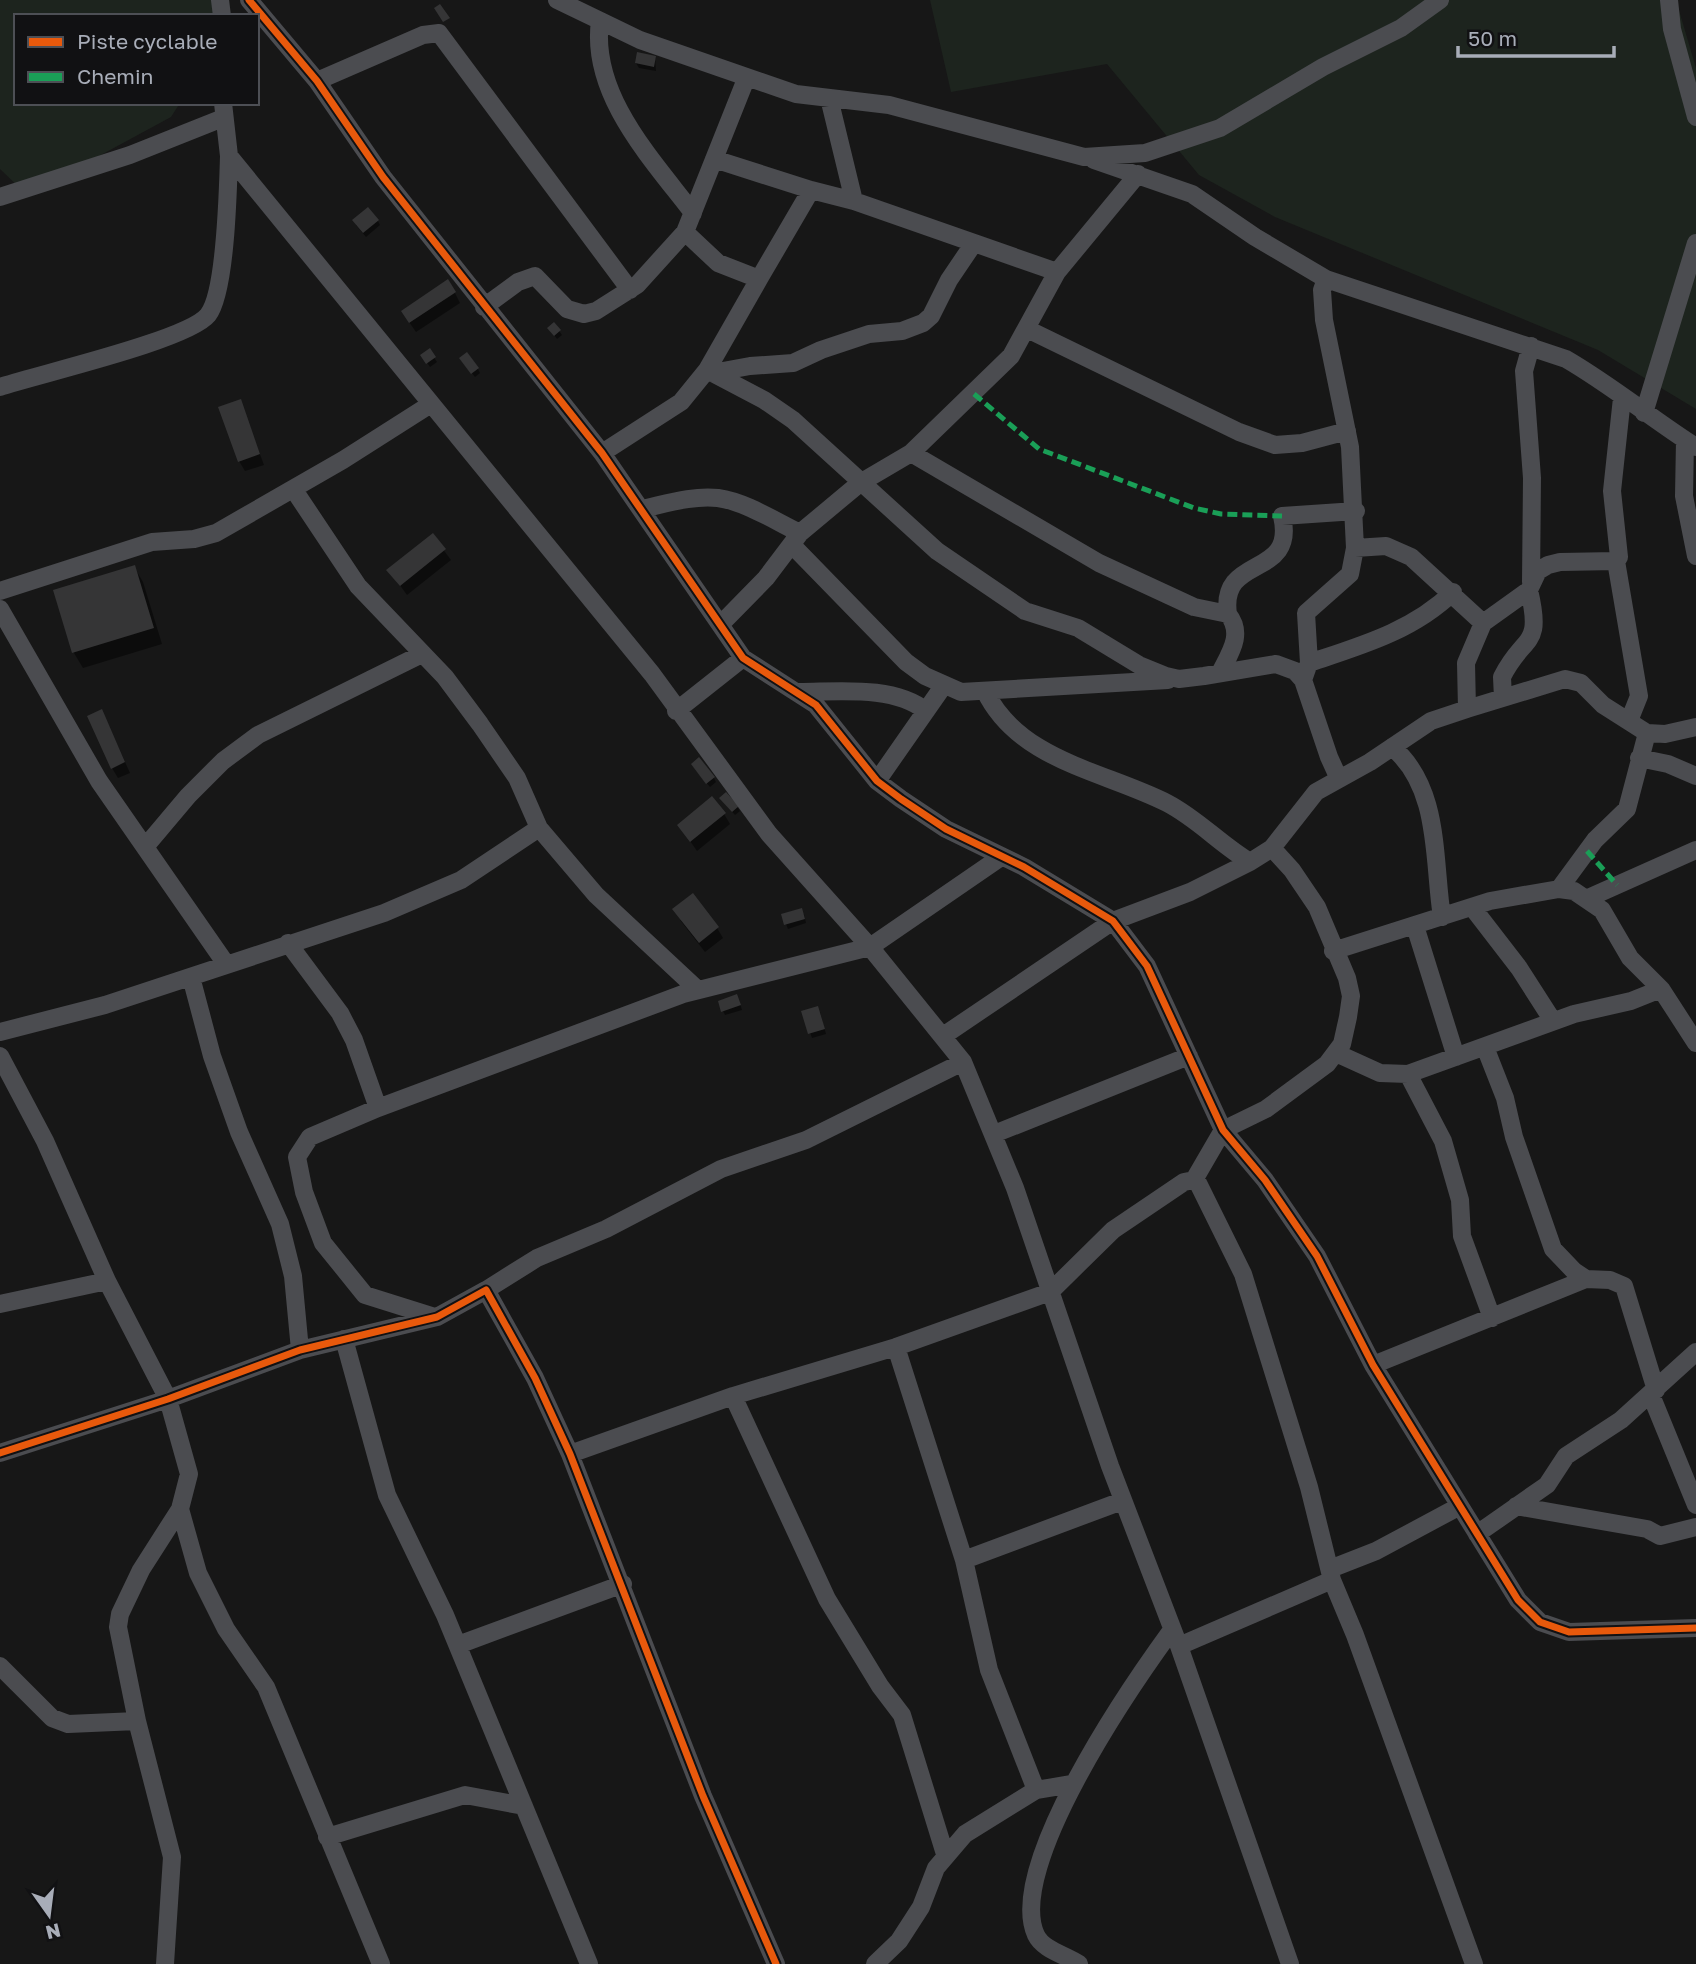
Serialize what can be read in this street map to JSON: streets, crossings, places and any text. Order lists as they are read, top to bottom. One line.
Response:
{"legend":["Piste cyclable","Chemin"],"scale_bar":"50 m","north":"bottom"}
